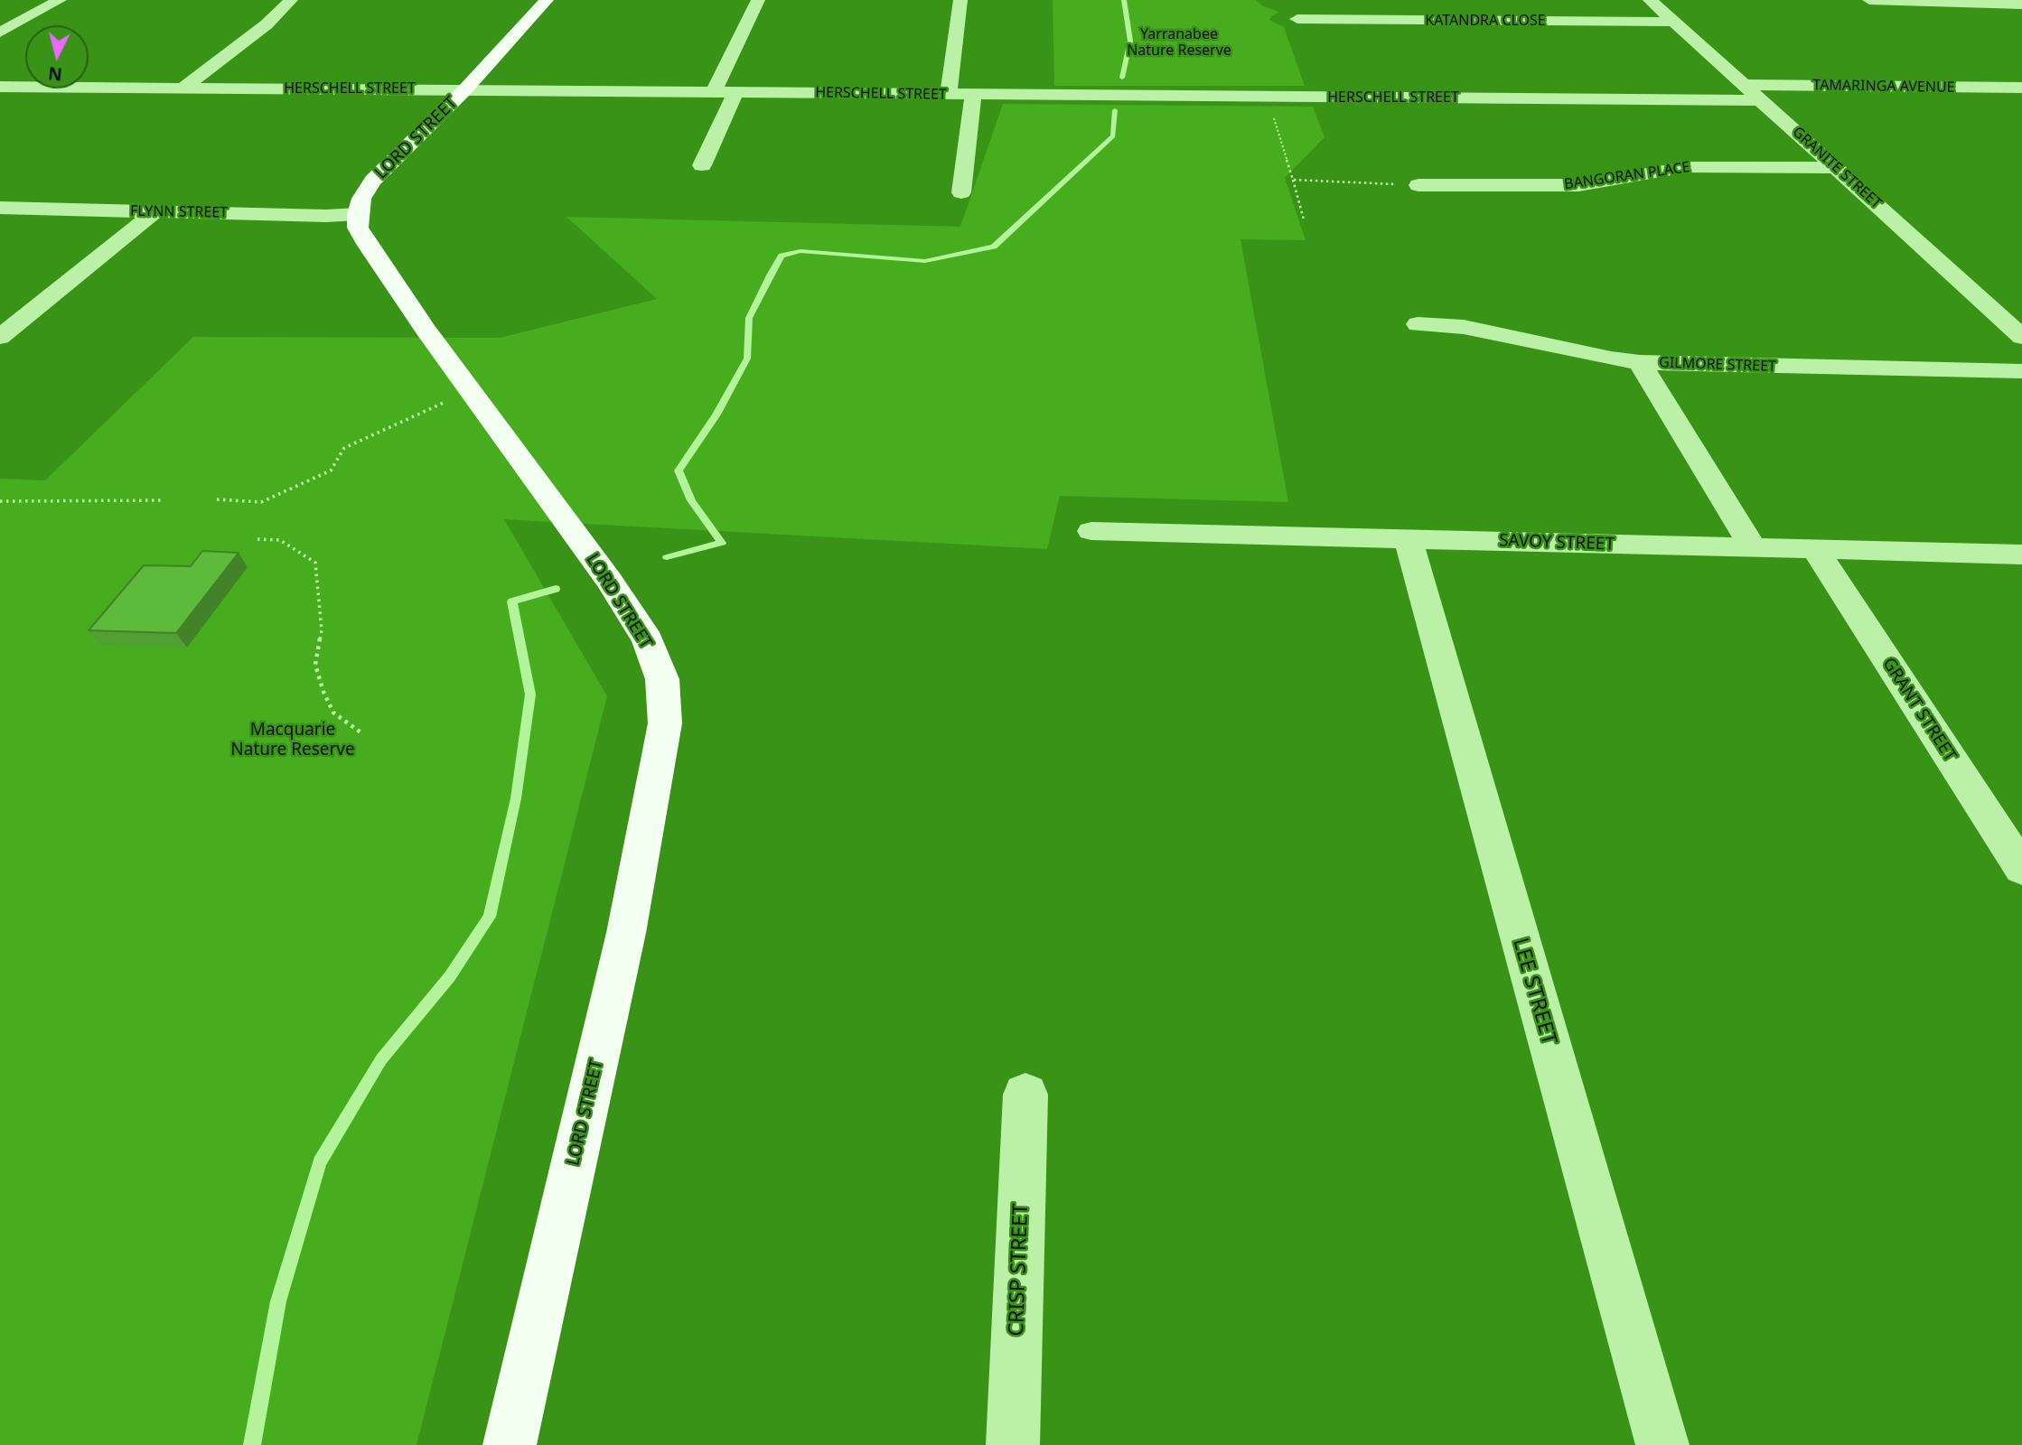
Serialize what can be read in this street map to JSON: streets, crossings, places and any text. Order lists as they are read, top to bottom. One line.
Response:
{"streets":{"main road":["LORD STREET"],"street":["KATANDRA CLOSE","TAMARINGA AVENUE","HERSCHELL STREET","GRANITE STREET","BANGORAN PLACE","FLYNN STREET","GILMORE STREET","SAVOY STREET","GRANT STREET","LEE STREET","CRISP STREET"]},"crossings":[["KATANDRA CLOSE","GRANITE STREET"],["TAMARINGA AVENUE","GRANITE STREET"],["HERSCHELL STREET","LORD STREET"],["HERSCHELL STREET","GRANITE STREET"],["LORD STREET","FLYNN STREET"],["GRANITE STREET","BANGORAN PLACE"],["SAVOY STREET","GRANT STREET"],["SAVOY STREET","LEE STREET"]],"parks":["Yarranabee Nature Reserve","Macquarie Nature Reserve"],"north":"bottom"}
